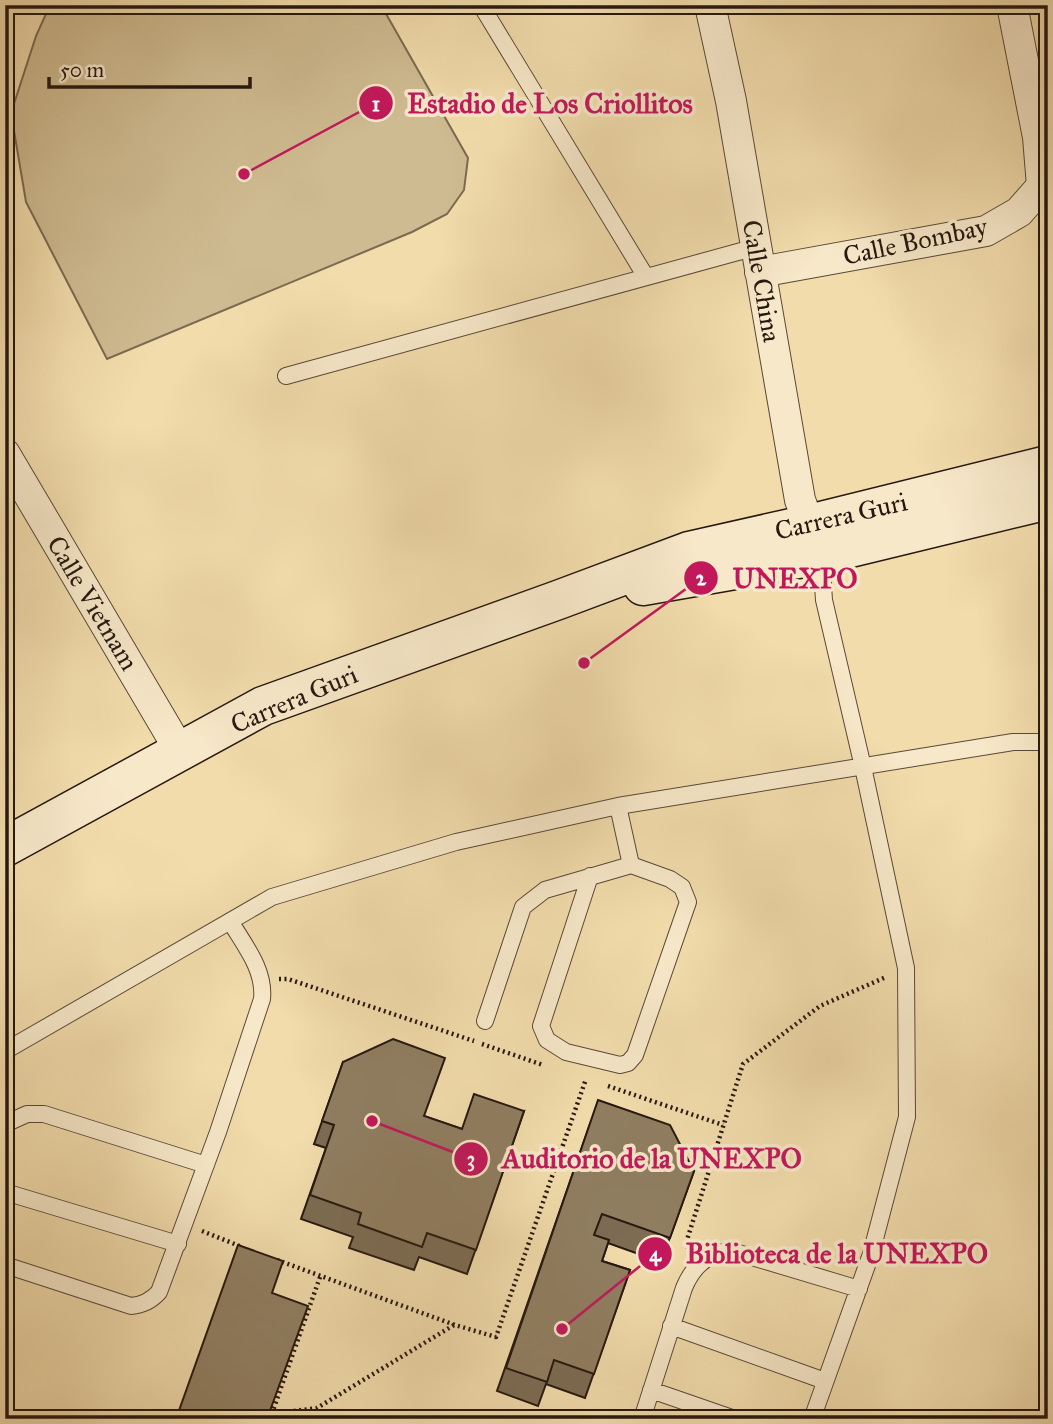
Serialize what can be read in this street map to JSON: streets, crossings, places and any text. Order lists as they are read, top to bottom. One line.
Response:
{"streets":{"street":["Calle Bombay","Calle China","Carrera Guri","Calle Vietnam"]},"crossings":[["Calle Bombay","Calle China"],["Calle China","Carrera Guri"],["Carrera Guri","Calle Vietnam"]],"places":["Estadio de Los Criollitos","UNEXPO","Auditorio de la UNEXPO","Biblioteca de la UNEXPO"],"scale_bar":"50 m"}
